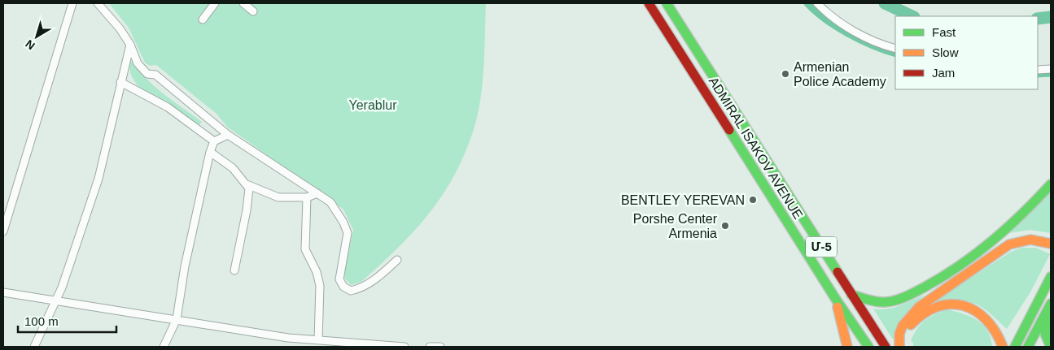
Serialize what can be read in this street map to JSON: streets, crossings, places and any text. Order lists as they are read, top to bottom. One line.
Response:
{"streets":{"highway":["ADMIRAL ISAKOV AVENUE","Մ-5"]},"parks":["Yerablur"],"places":["Armenian Police Academy","BENTLEY YEREVAN","Porshe Center Armenia"],"legend":["Fast","Slow","Jam"],"scale_bar":"100 m","north":"bottom left"}
